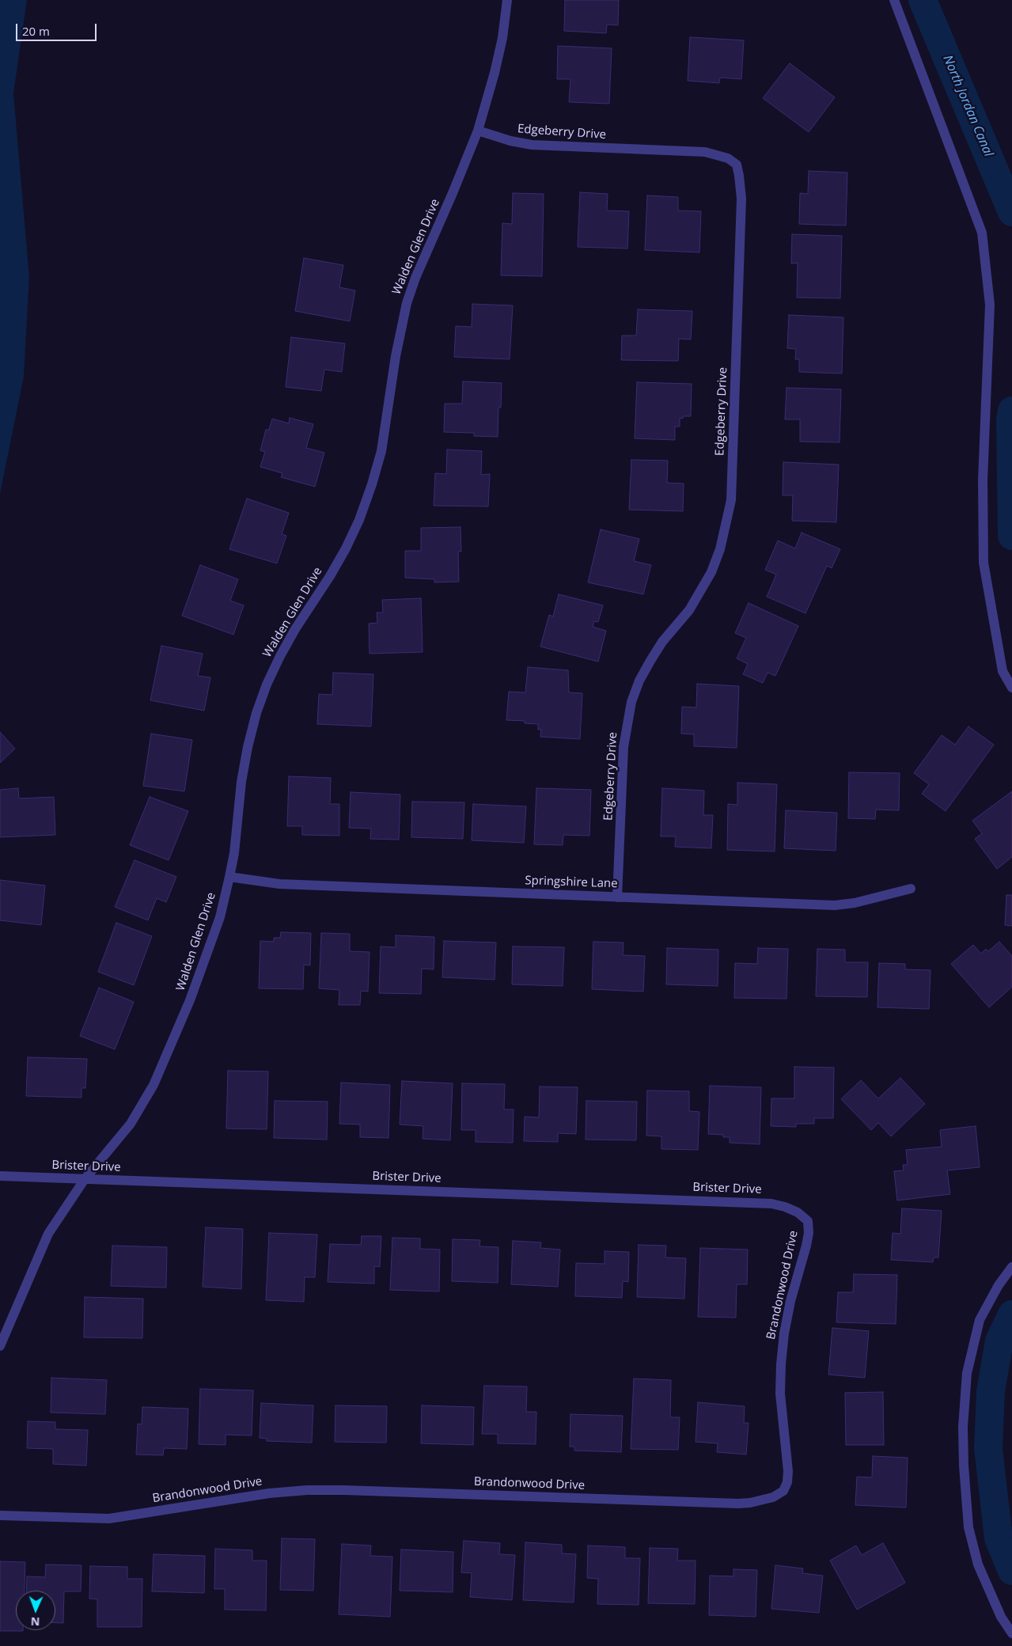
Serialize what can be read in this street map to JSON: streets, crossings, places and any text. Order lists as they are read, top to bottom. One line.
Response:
{"streets":{"street":["Edgeberry Drive","Walden Glen Drive","Springshire Lane","Brister Drive","Brandonwood Drive"]},"crossings":[["Edgeberry Drive","Walden Glen Drive"],["Edgeberry Drive","Springshire Lane"],["Walden Glen Drive","Springshire Lane"],["Walden Glen Drive","Brister Drive"],["Brister Drive","Brandonwood Drive"]],"water":["North Jordan Canal"],"scale_bar":"20 m","north":"bottom"}
